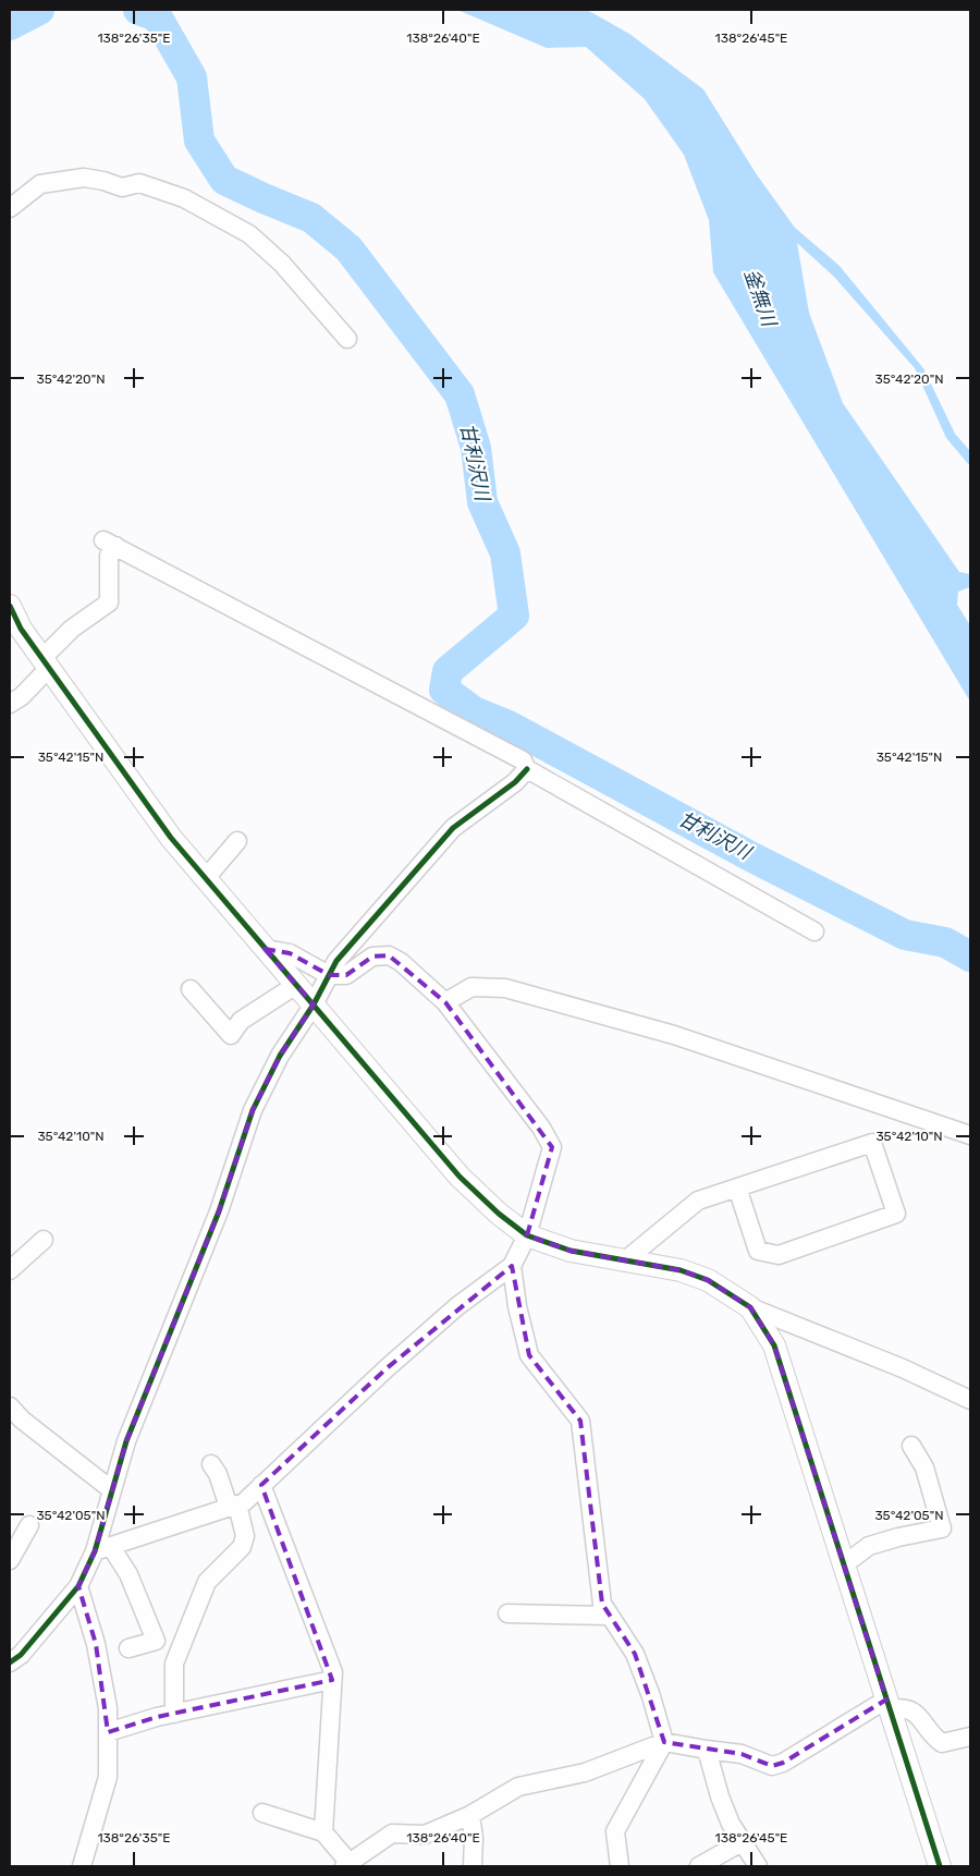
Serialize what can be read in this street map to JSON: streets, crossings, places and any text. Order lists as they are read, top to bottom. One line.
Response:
{"water":["釜無川","甘利沢川"],"coordinates":["138°26'35\"E","138°26'40\"E","138°26'45\"E","35°42'20\"N","35°42'15\"N","35°42'10\"N","35°42'05\"N"]}
